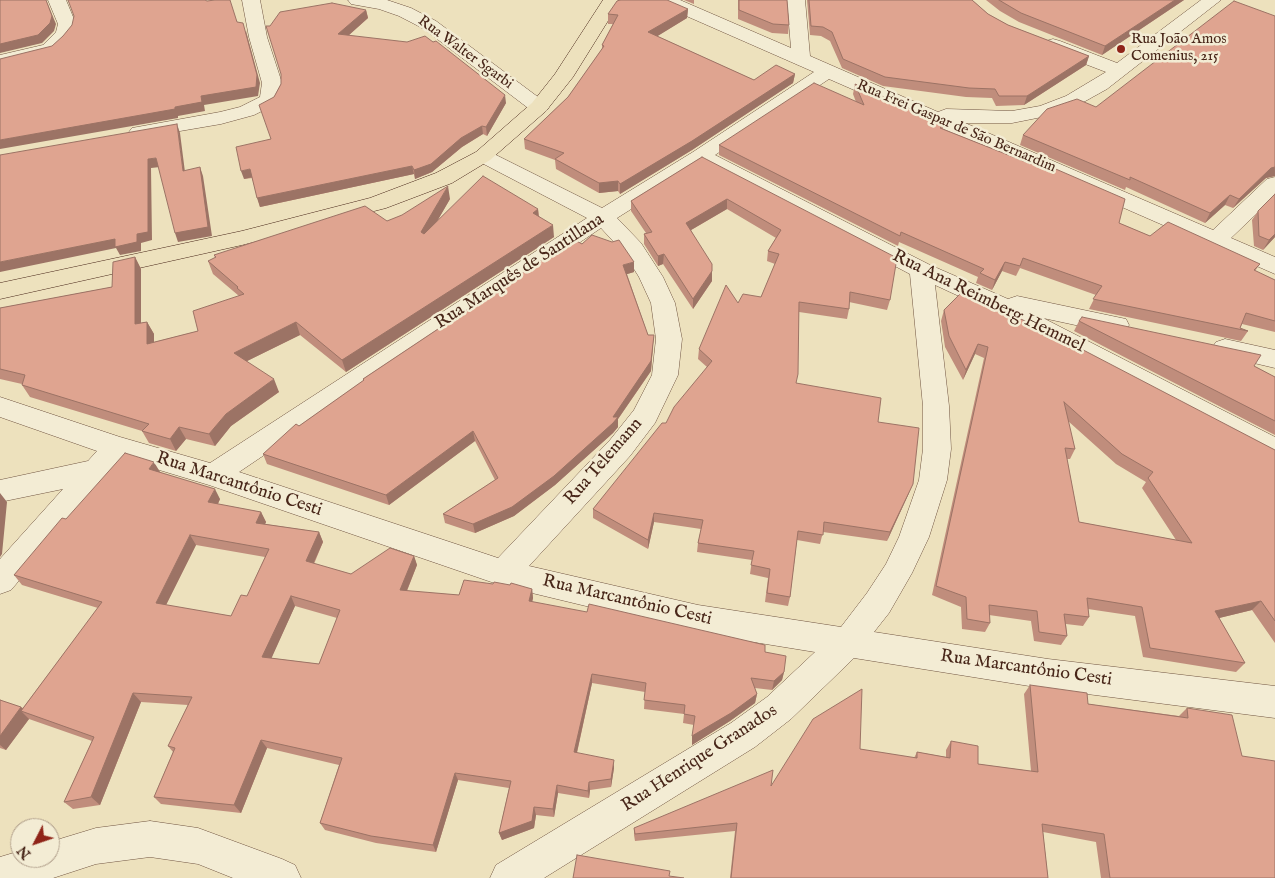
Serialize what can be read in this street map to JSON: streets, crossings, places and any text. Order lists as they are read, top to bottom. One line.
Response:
{"streets":{"street":["Rua Walter Sgarbi","Rua Frei Gaspar de São Bernardim","Rua Marquês de Santillana","Rua Ana Reimberg Hemmel","Rua Telemann","Rua Marcantônio Cesti","Rua Henrique Granados"]},"crossings":[["Rua Frei Gaspar de São Bernardim","Rua Marquês de Santillana"],["Rua Marquês de Santillana","Rua Ana Reimberg Hemmel"],["Rua Marquês de Santillana","Rua Telemann"],["Rua Marquês de Santillana","Rua Marcantônio Cesti"],["Rua Ana Reimberg Hemmel","Rua Henrique Granados"],["Rua Telemann","Rua Marcantônio Cesti"],["Rua Marcantônio Cesti","Rua Henrique Granados"]],"places":["Rua João Amos Comenius, 215"],"north":"bottom left"}
